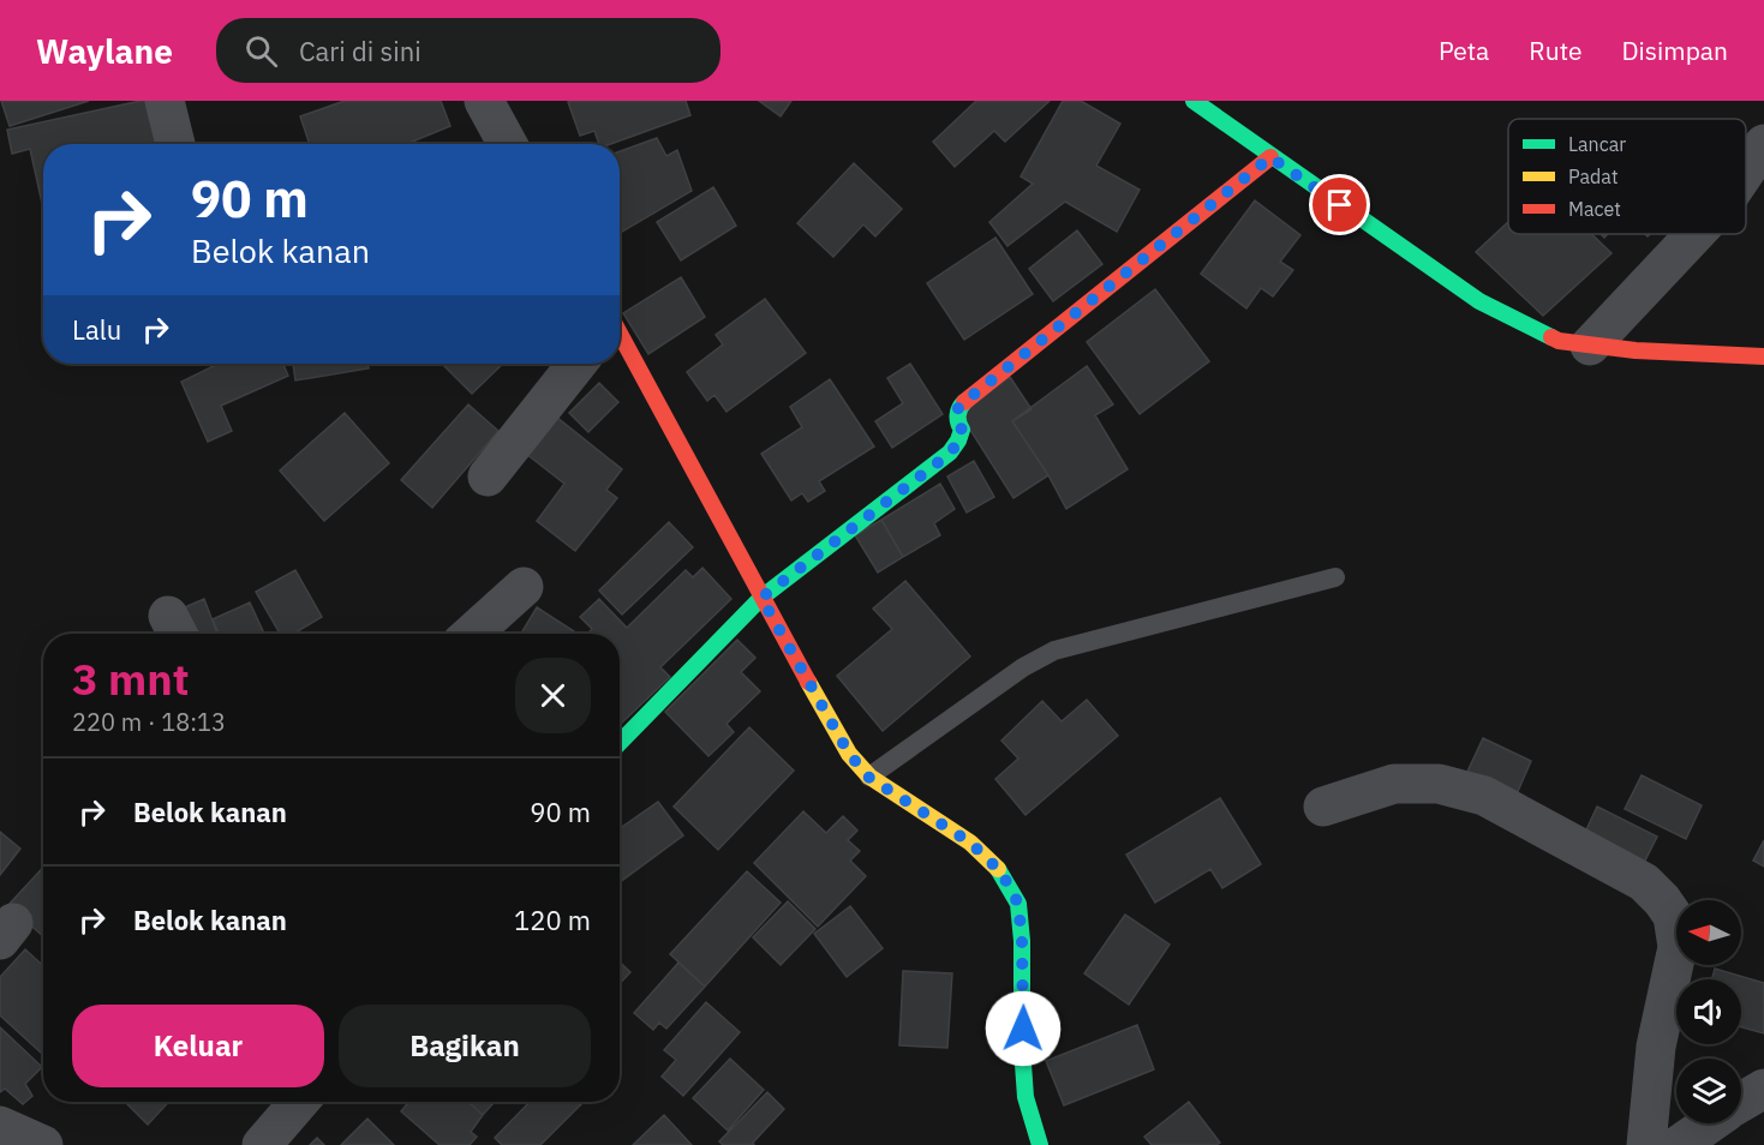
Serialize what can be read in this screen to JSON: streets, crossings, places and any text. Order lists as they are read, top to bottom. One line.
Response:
{"legend":["Lancar","Padat","Macet"],"north":"left","page":{"header":"Waylane","search":"Cari di sini","nav":["Peta","Rute","Disimpan"],"turn":["90 m","Belok kanan"],"then":"Lalu","heading":["3 mnt","220 m · 18:13"],"list":[{"name":"Belok kanan","value":"90 m"},{"name":"Belok kanan","value":"120 m"}],"buttons":["Keluar","Bagikan"]}}
